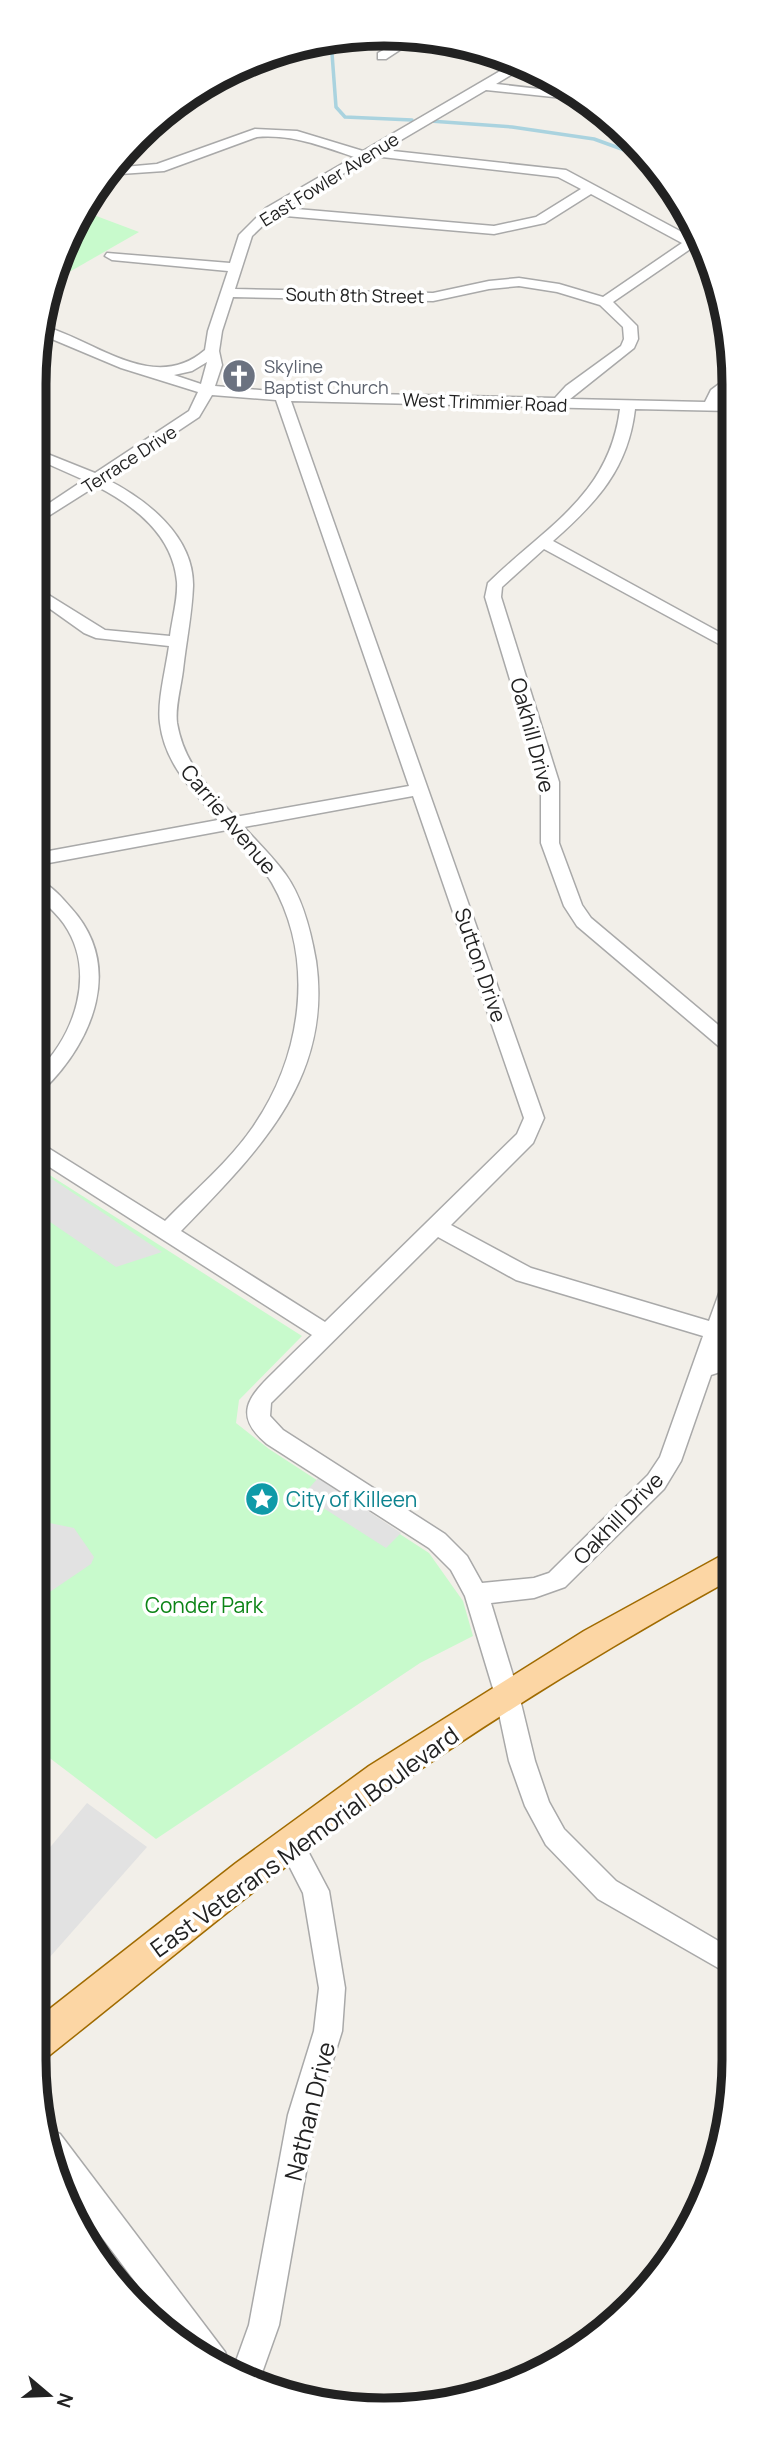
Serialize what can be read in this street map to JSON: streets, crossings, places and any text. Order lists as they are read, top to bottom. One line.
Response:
{"streets":{"main road":["East Veterans Memorial Boulevard"],"street":["East Fowler Avenue","South 8th Street","West Trimmier Road","Terrace Drive","Oakhill Drive","Carrie Avenue","Sutton Drive","Nathan Drive"]},"crossings":[["East Fowler Avenue","South 8th Street"],["East Fowler Avenue","West Trimmier Road"],["East Fowler Avenue","Terrace Drive"],["West Trimmier Road","Terrace Drive"],["West Trimmier Road","Oakhill Drive"],["West Trimmier Road","Sutton Drive"],["Terrace Drive","Carrie Avenue"],["Oakhill Drive","Sutton Drive"],["East Veterans Memorial Boulevard","Nathan Drive"]],"parks":["Conder Park"],"places":{"church":["Skyline Baptist Church"],"place":["City of Killeen"]},"north":"right"}
